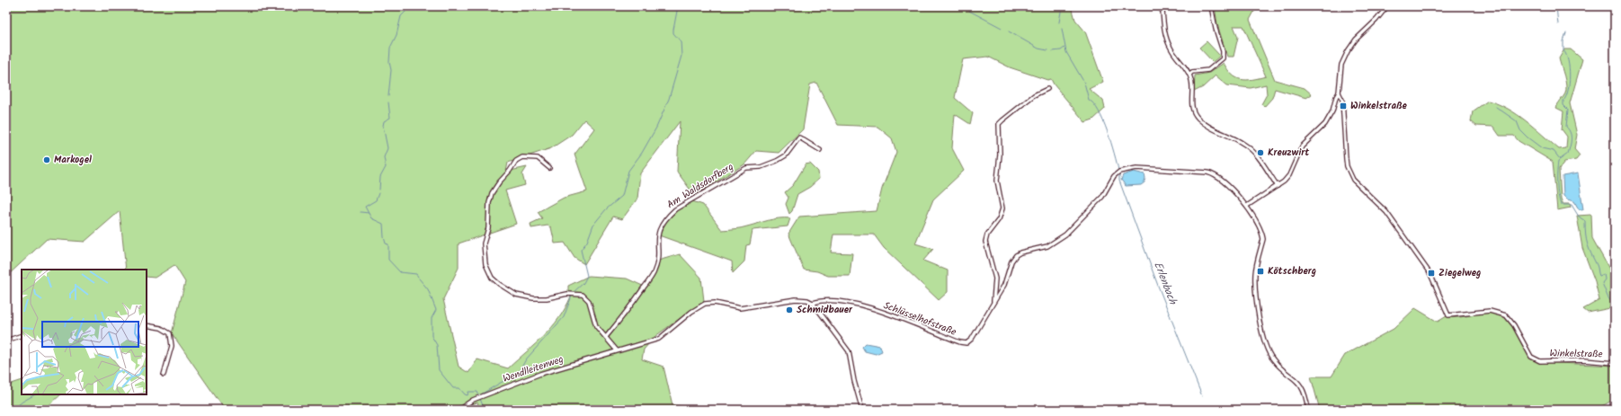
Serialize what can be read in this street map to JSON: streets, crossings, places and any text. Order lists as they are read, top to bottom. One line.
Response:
{"streets":{"street":["Am Waldsdorfberg","Schlüsselhofstraße","Winkelstraße","Wendlleitenweg"]},"crossings":[["Schlüsselhofstraße","Wendlleitenweg"]],"water":["Erlenbach"],"places":{"transit":["Winkelstraße","Kötschberg","Ziegelweg"],"other":["Kreuzwirt","Markogel","Schmidbauer"]}}
